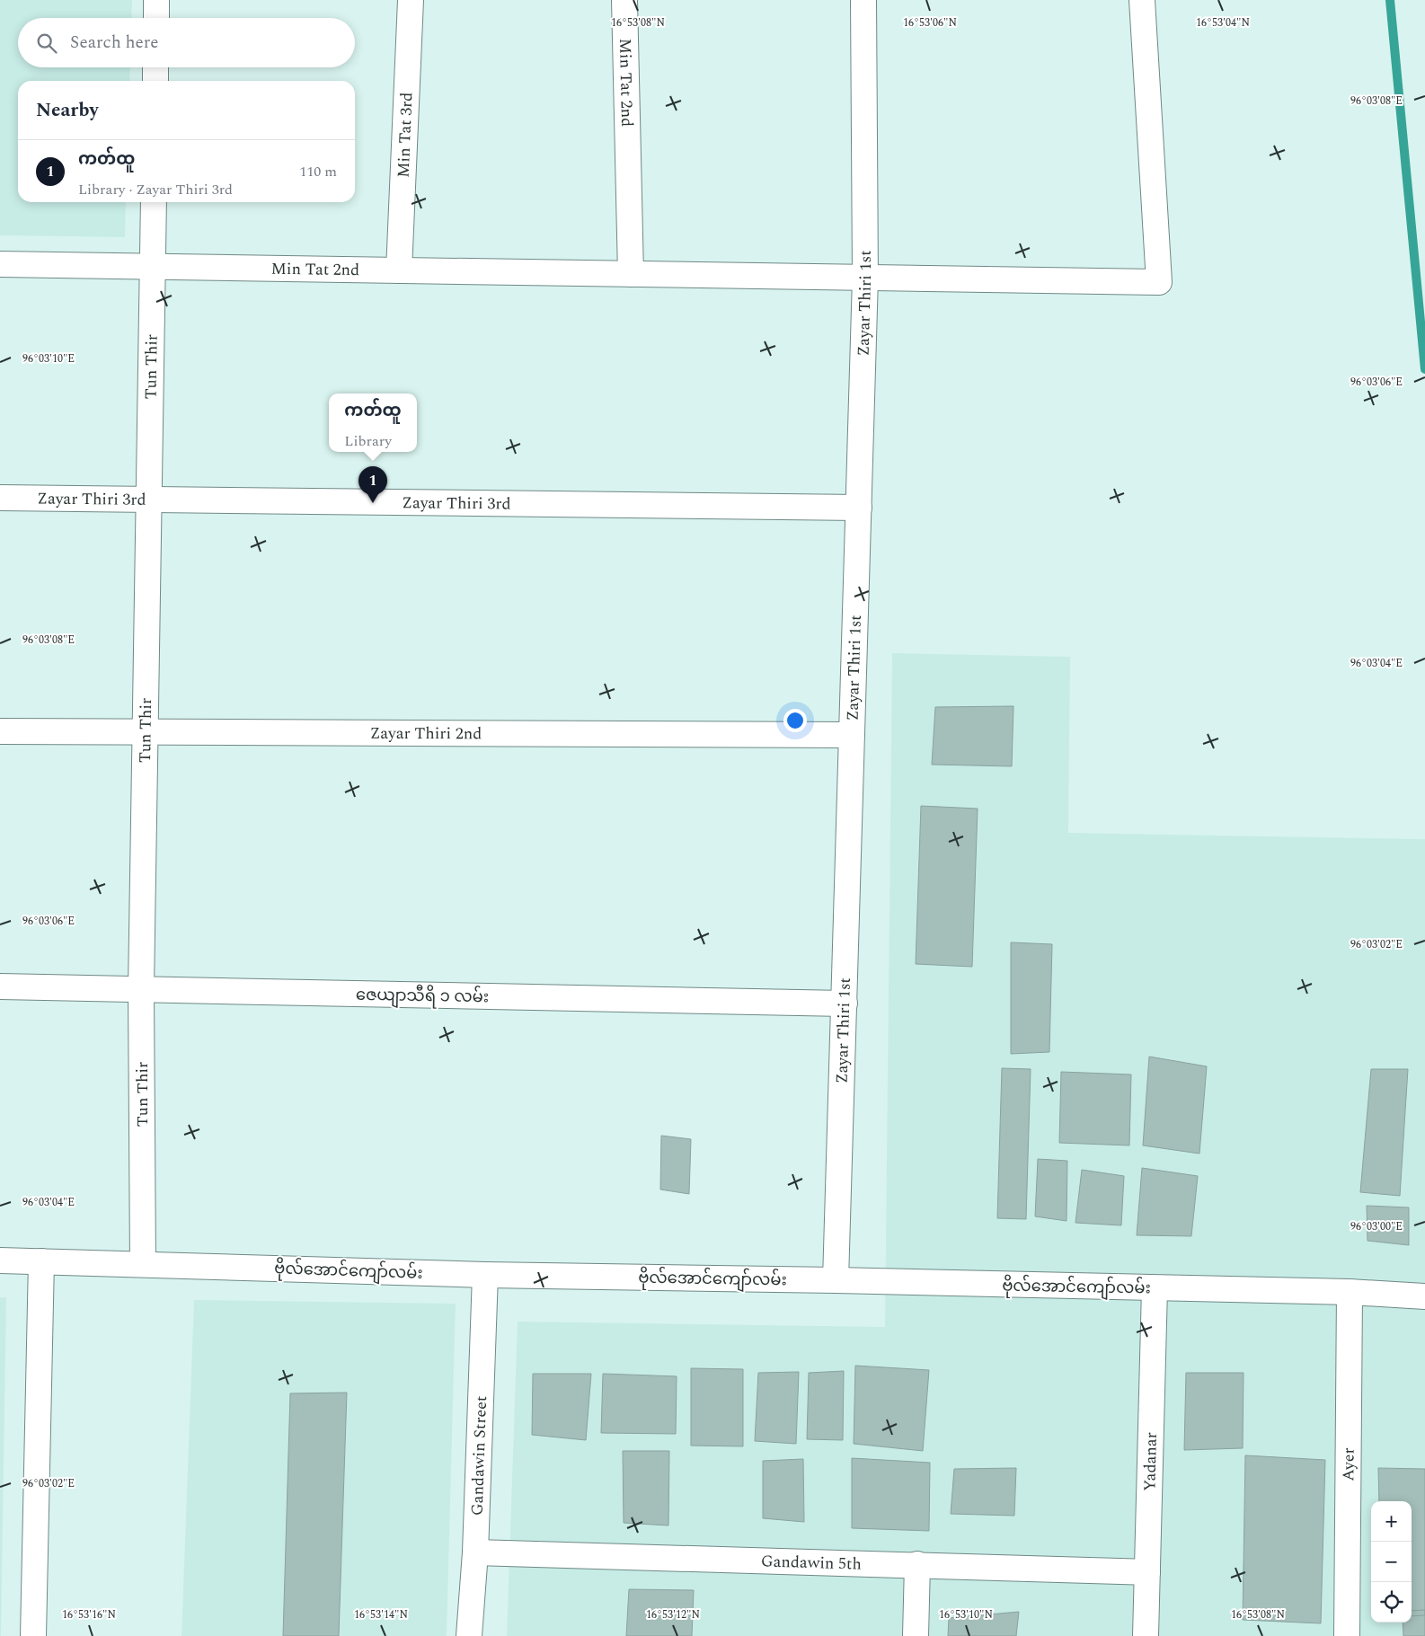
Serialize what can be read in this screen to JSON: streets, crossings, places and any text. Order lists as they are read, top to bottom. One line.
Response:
{"streets":{"street":["Min Tat 2nd","Min Tat 3rd","Zayar Thiri 1st","Tun Thir","Zayar Thiri 3rd","Zayar Thiri 2nd","ဇေယျာသီရိ ၁ လမ်း","ဗိုလ်အောင်ကျော်လမ်း","Gandawin Street","Yadanar","Ayer","Gandawin 5th"]},"crossings":[["Min Tat 2nd","Min Tat 3rd"],["Min Tat 2nd","Zayar Thiri 1st"],["Min Tat 2nd","Tun Thir"],["Zayar Thiri 1st","Zayar Thiri 3rd"],["Zayar Thiri 1st","Zayar Thiri 2nd"],["Zayar Thiri 1st","ဇေယျာသီရိ ၁ လမ်း"],["Zayar Thiri 1st","ဗိုလ်အောင်ကျော်လမ်း"],["Tun Thir","Zayar Thiri 3rd"],["Tun Thir","Zayar Thiri 2nd"],["Tun Thir","ဇေယျာသီရိ ၁ လမ်း"],["Tun Thir","ဗိုလ်အောင်ကျော်လမ်း"],["ဗိုလ်အောင်ကျော်လမ်း","Gandawin Street"],["ဗိုလ်အောင်ကျော်လမ်း","Yadanar"],["ဗိုလ်အောင်ကျော်လမ်း","Ayer"],["Gandawin Street","Gandawin 5th"],["Yadanar","Gandawin 5th"]],"page":{"search":"Search here","heading":"Nearby","list":[{"mark":"1","name":"ကတ်ထူ","note":"Library · Zayar Thiri 3rd","value":"110 m"}],"popup":["ကတ်ထူ","Library"],"pins":"1","map_buttons":["+","−"]},"coordinates":["16°53'08\"N","16°53'06\"N","16°53'04\"N","96°03'08\"E","96°03'10\"E","96°03'06\"E","96°03'04\"E","96°03'02\"E","96°03'00\"E","16°53'16\"N","16°53'14\"N","16°53'12\"N","16°53'10\"N"]}
